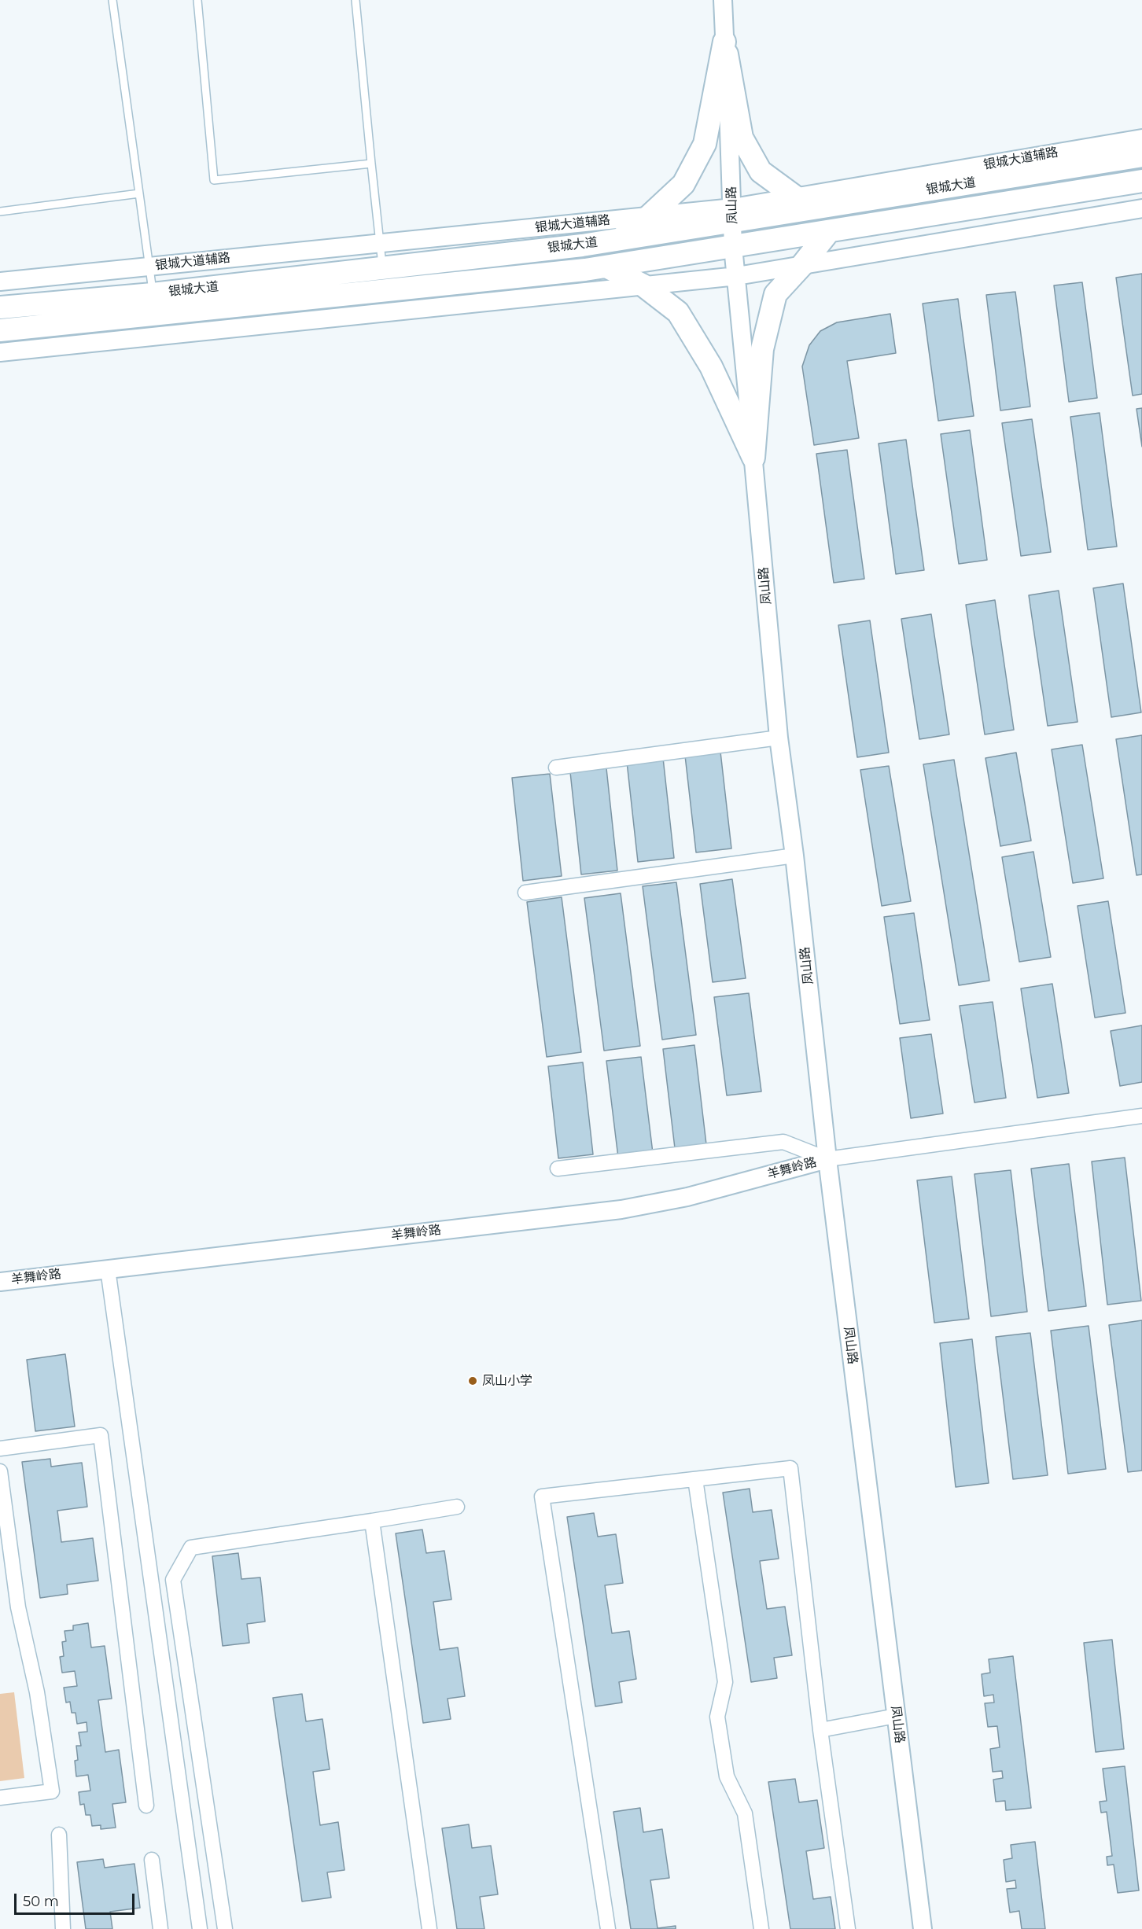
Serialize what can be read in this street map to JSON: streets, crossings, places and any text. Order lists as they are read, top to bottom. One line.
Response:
{"streets":{"main road":["银城大道"],"street":["银城大道辅路","凤山路","羊舞岭路"]},"crossings":[["银城大道辅路","银城大道"],["银城大道辅路","凤山路"],["银城大道","凤山路"],["凤山路","羊舞岭路"]],"places":["凤山小学"],"scale_bar":"50 m"}
